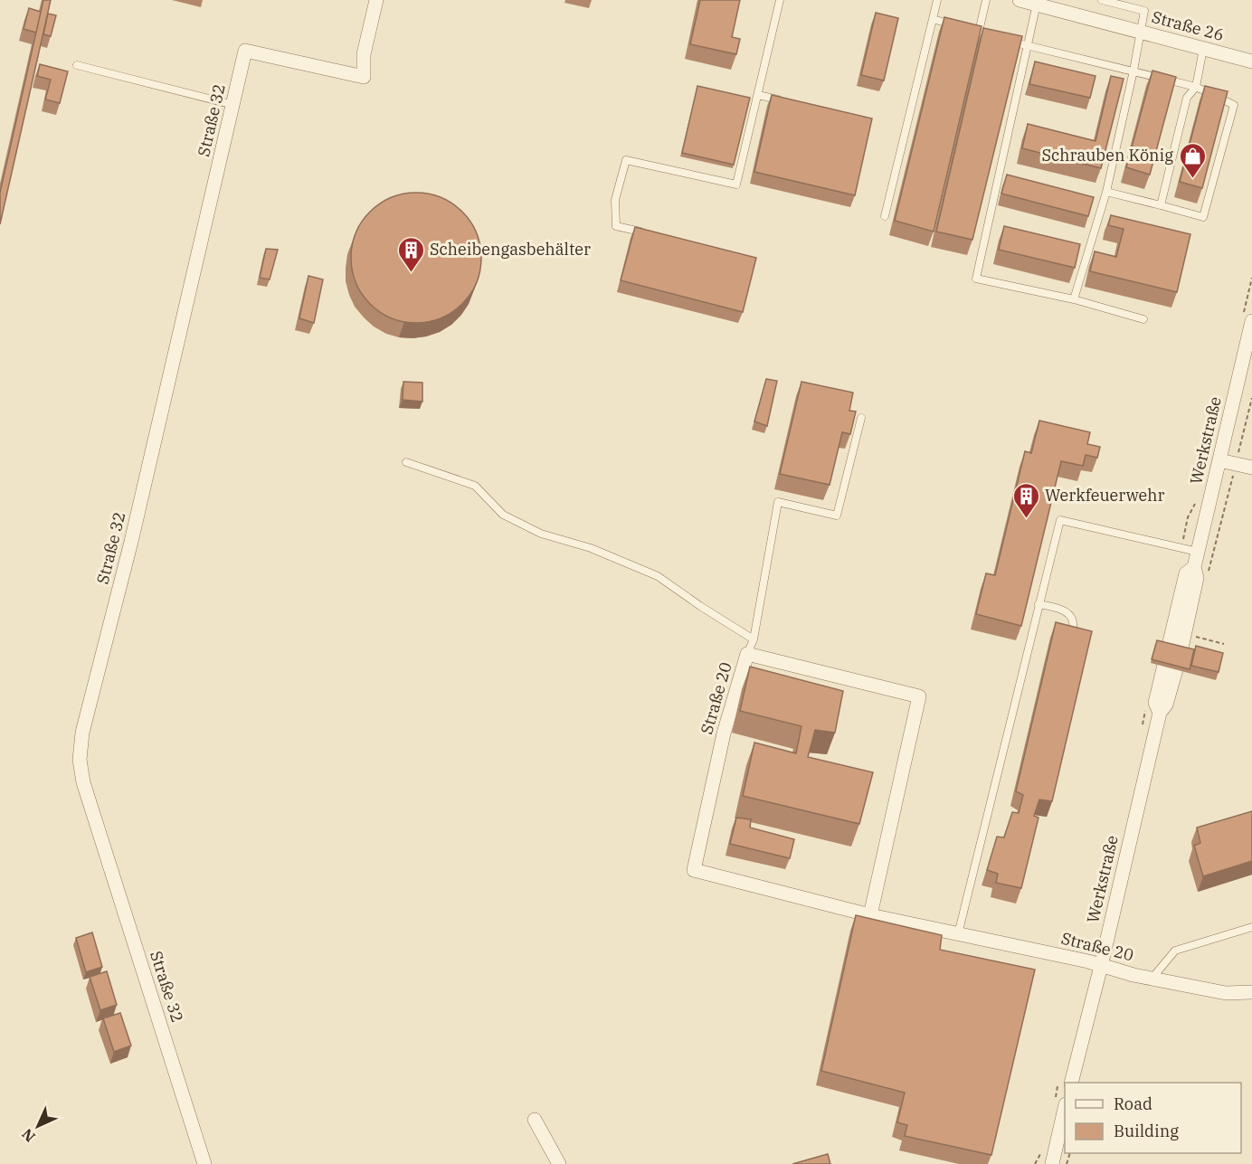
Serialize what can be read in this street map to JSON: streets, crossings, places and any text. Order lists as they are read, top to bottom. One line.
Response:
{"streets":{"street":["Straße 26","Straße 32","Werkstraße","Straße 20"]},"crossings":[["Werkstraße","Straße 20"]],"places":{"shop":["Schrauben König"],"building":["Scheibengasbehälter","Werkfeuerwehr"]},"legend":["Road","Building"],"north":"bottom left"}
